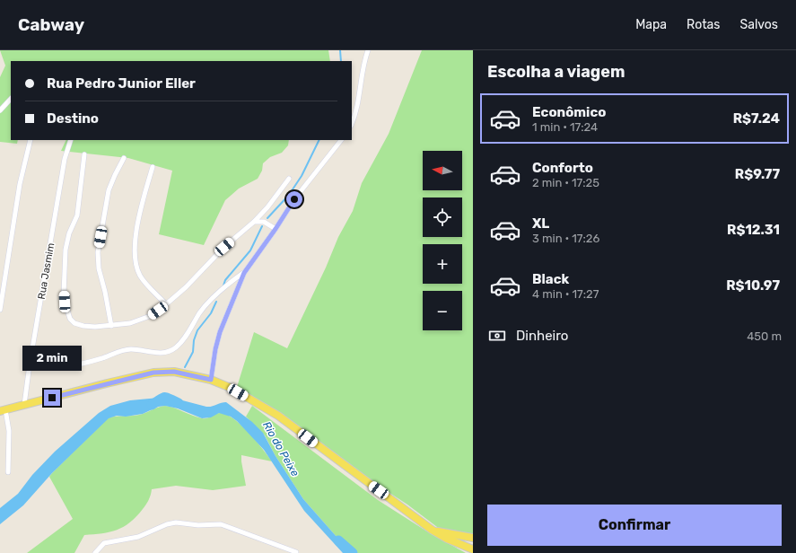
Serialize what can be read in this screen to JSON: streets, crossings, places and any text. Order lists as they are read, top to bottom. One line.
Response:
{"streets":{"street":["Rua Jasmim"]},"water":["Rio do Peixe"],"north":"left","page":{"header":"Cabway","nav":["Mapa","Rotas","Salvos"],"heading":"Escolha a viagem","banner":["Rua Pedro Junior Eller","Destino"],"list":[{"name":"Econômico","note":"1 min · 17:24","value":"R$7.24"},{"name":"Conforto","note":"2 min · 17:25","value":"R$9.77"},{"name":"XL","note":"3 min · 17:26","value":"R$12.31"},{"name":"Black","note":"4 min · 17:27","value":"R$10.97"}],"map_buttons":["+","−"],"pay":["Dinheiro","450 m"],"bubble":"2 min","buttons":"Confirmar"}}
